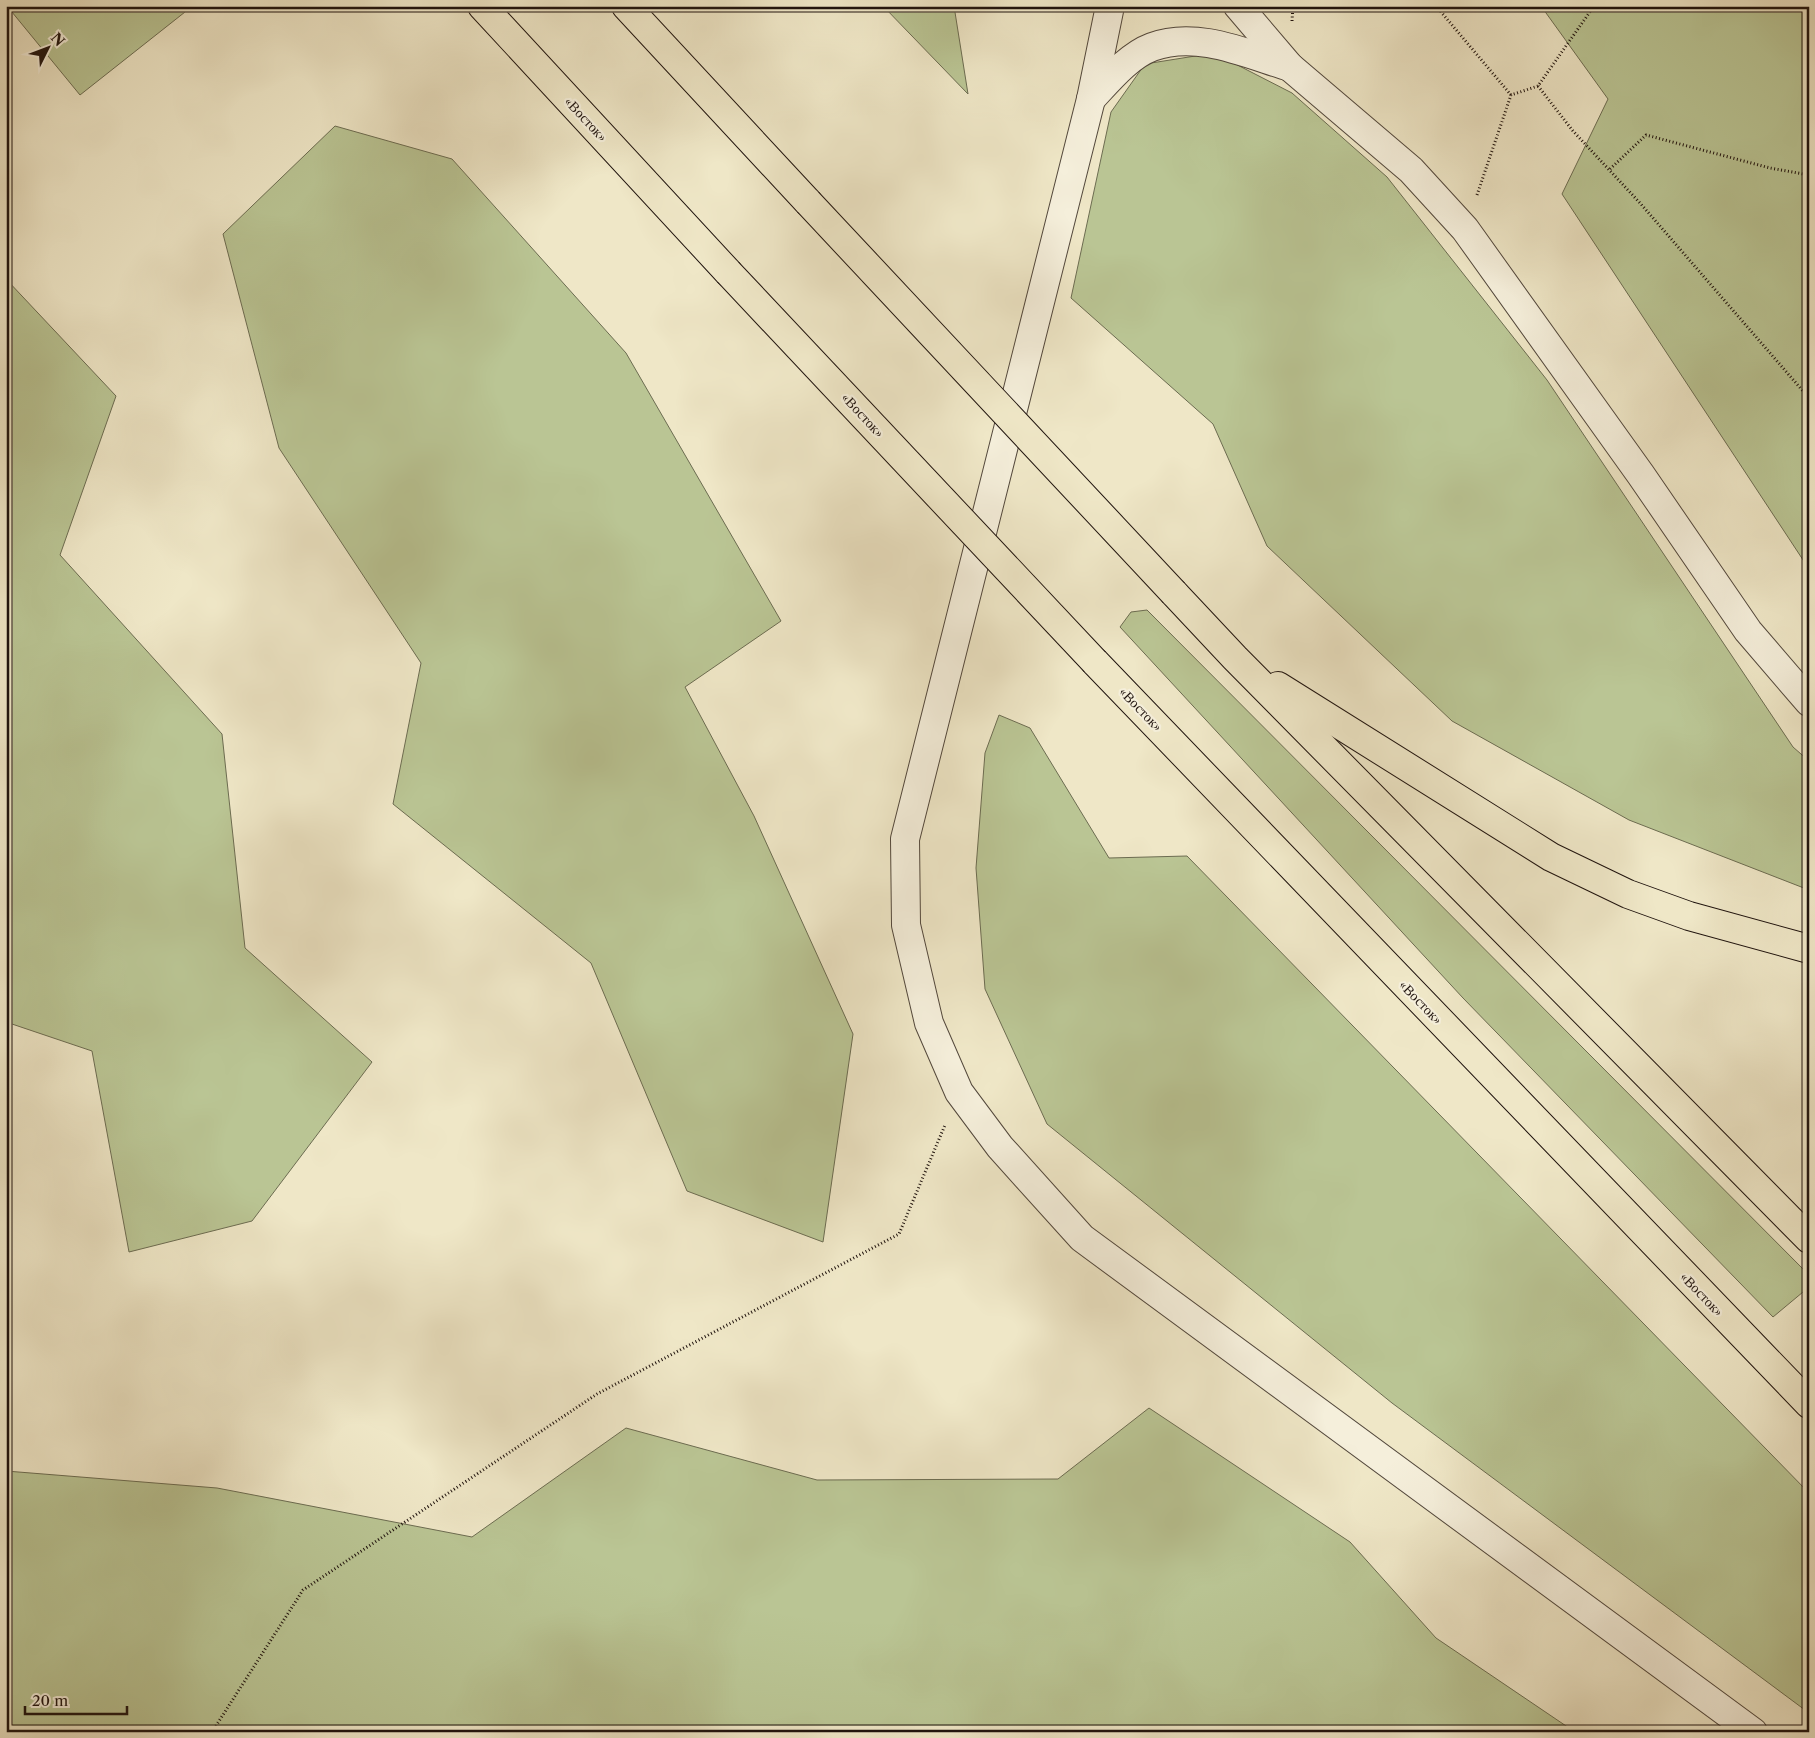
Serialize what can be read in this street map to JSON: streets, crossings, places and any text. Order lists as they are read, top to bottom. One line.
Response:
{"streets":{"main road":["«Восток»"]},"scale_bar":"20 m","north":"top right"}
